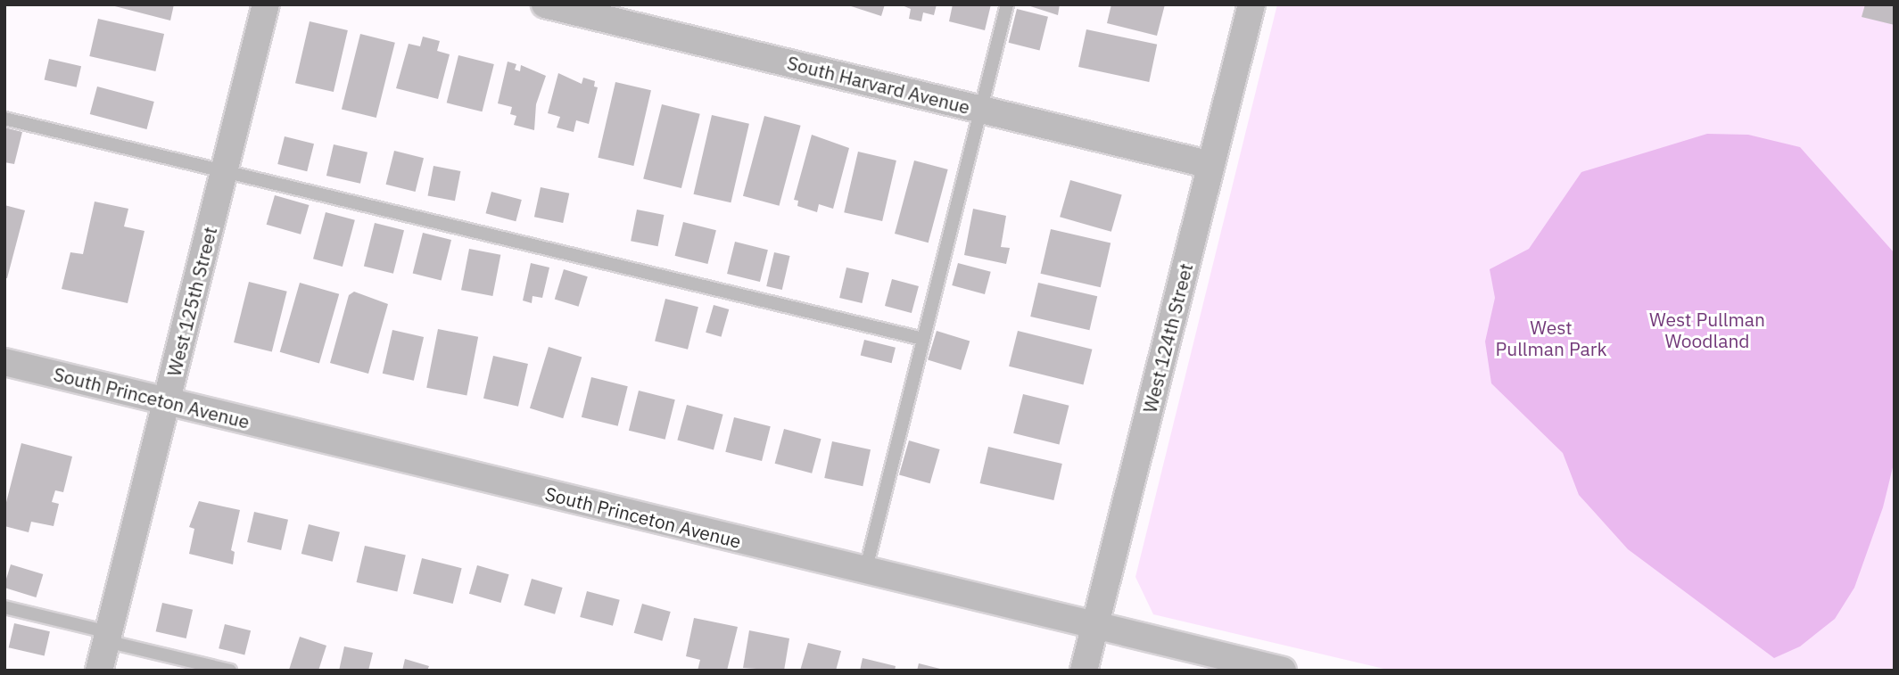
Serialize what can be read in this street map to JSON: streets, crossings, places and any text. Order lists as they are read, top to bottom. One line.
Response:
{"streets":{"street":["South Harvard Avenue","West 125th Street","West 124th Street","South Princeton Avenue"]},"crossings":[["South Harvard Avenue","West 124th Street"],["West 125th Street","South Princeton Avenue"],["West 124th Street","South Princeton Avenue"]],"parks":["West Pullman Woodland","West Pullman Park"]}
